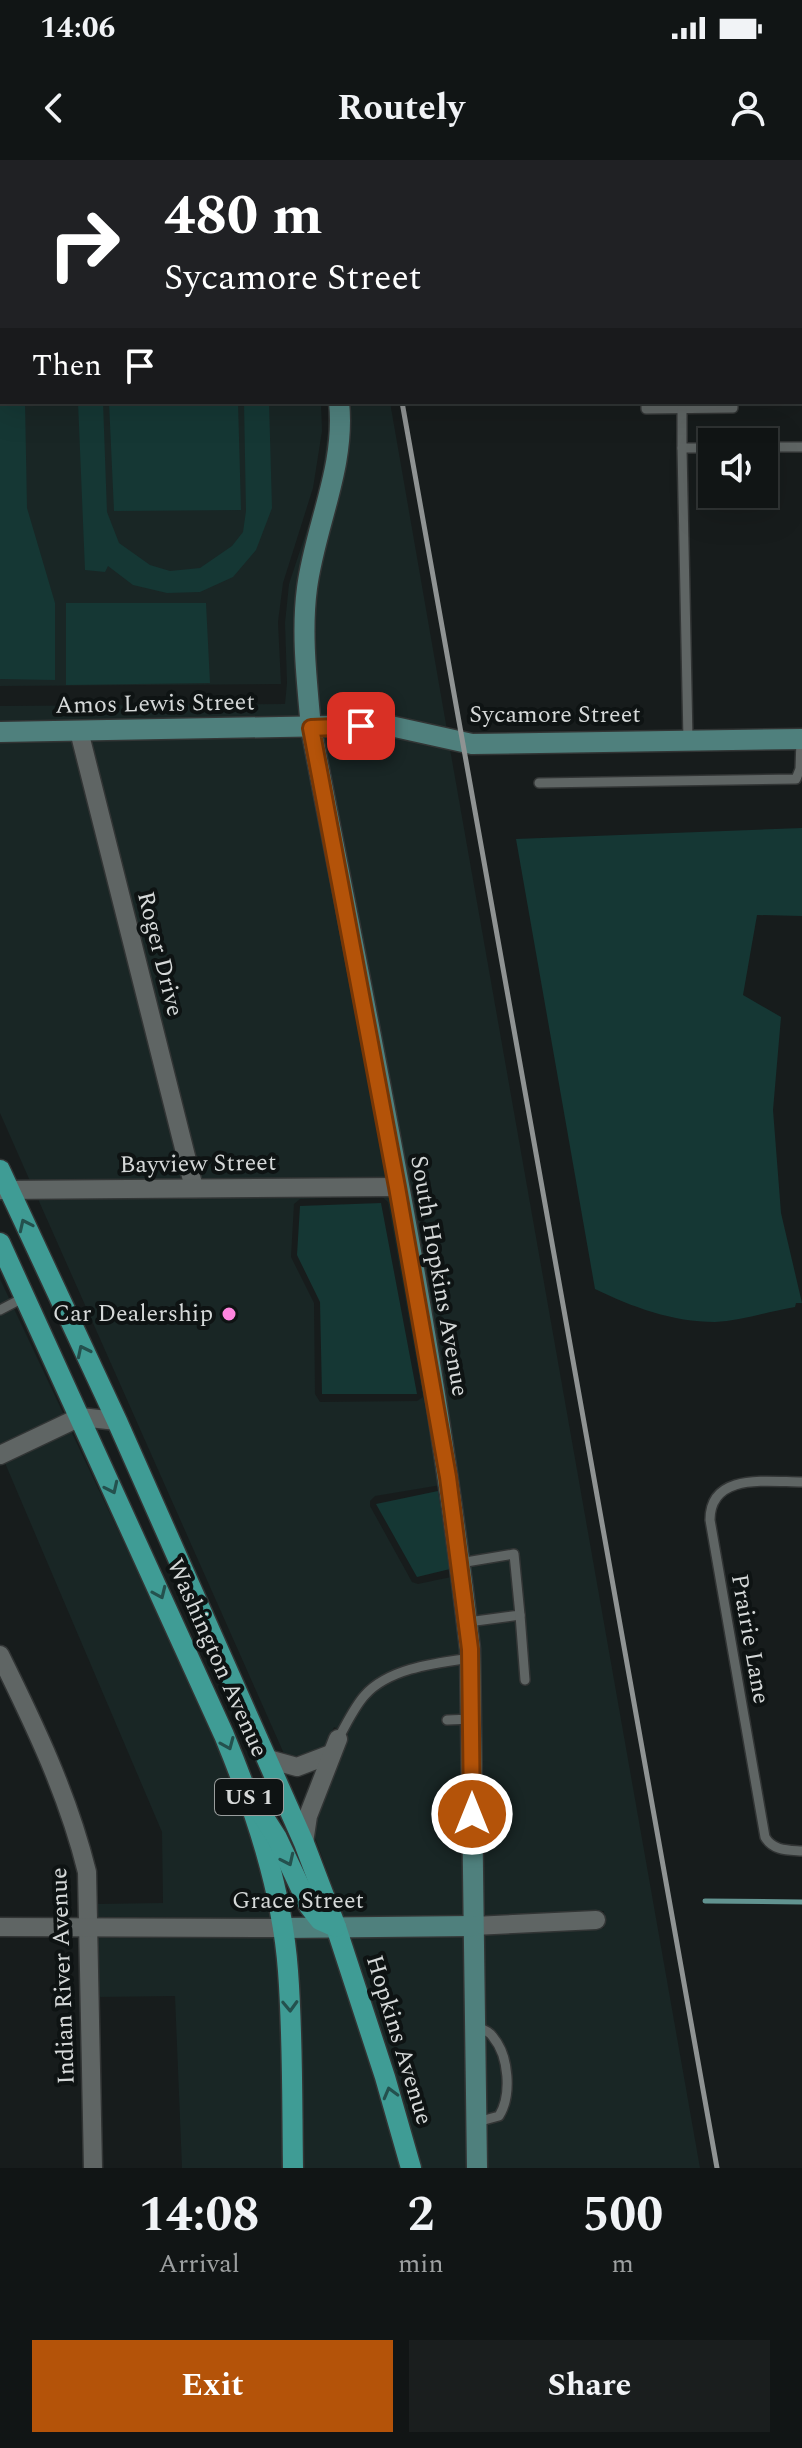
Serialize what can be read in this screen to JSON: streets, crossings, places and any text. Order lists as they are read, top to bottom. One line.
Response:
{"streets":{"main road":["Washington Avenue","US 1","Hopkins Avenue"],"street":["Amos Lewis Street","Sycamore Street","Roger Drive","Bayview Street","South Hopkins Avenue","Grace Street","Indian River Avenue"],"lane":["Prairie Lane"]},"crossings":[["Amos Lewis Street","Sycamore Street"],["Amos Lewis Street","Roger Drive"],["Amos Lewis Street","South Hopkins Avenue"],["Sycamore Street","South Hopkins Avenue"],["Roger Drive","Bayview Street"],["Bayview Street","South Hopkins Avenue"],["Bayview Street","Washington Avenue"],["South Hopkins Avenue","Grace Street"],["Washington Avenue","Grace Street"],["Washington Avenue","Hopkins Avenue"],["Grace Street","Indian River Avenue"],["Grace Street","Hopkins Avenue"]],"one_way":["Hopkins Avenue"],"places":["Car Dealership"],"page":{"status":"14:06","header":"Routely","turn":["480 m","Sycamore Street"],"then":"Then","eta":["14:08","Arrival","2","min","500","m"],"buttons":["Exit","Share"]}}
